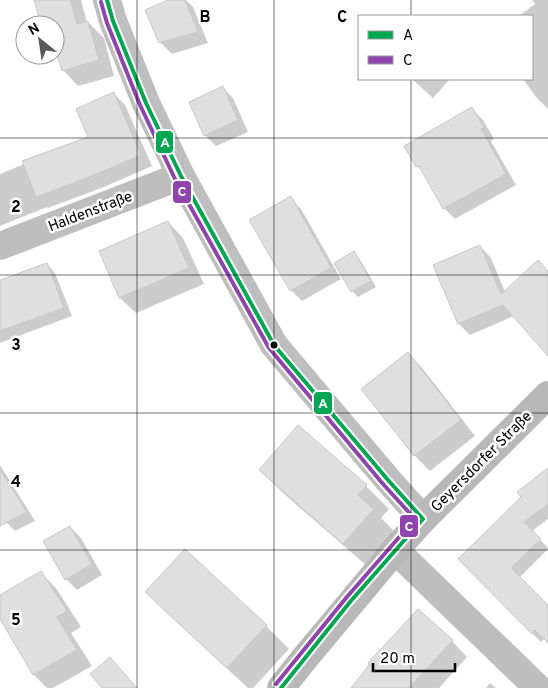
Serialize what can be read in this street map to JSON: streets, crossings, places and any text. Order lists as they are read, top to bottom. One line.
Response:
{"streets":{"main road":["Geyersdorfer Straße"],"street":["Haldenstraße"]},"lines":["transit line A","transit line C"],"legend":["A","C"],"scale_bar":"20 m","north":"top left","grid":{"columns":["B","C"],"rows":["2","3","4","5"]}}
